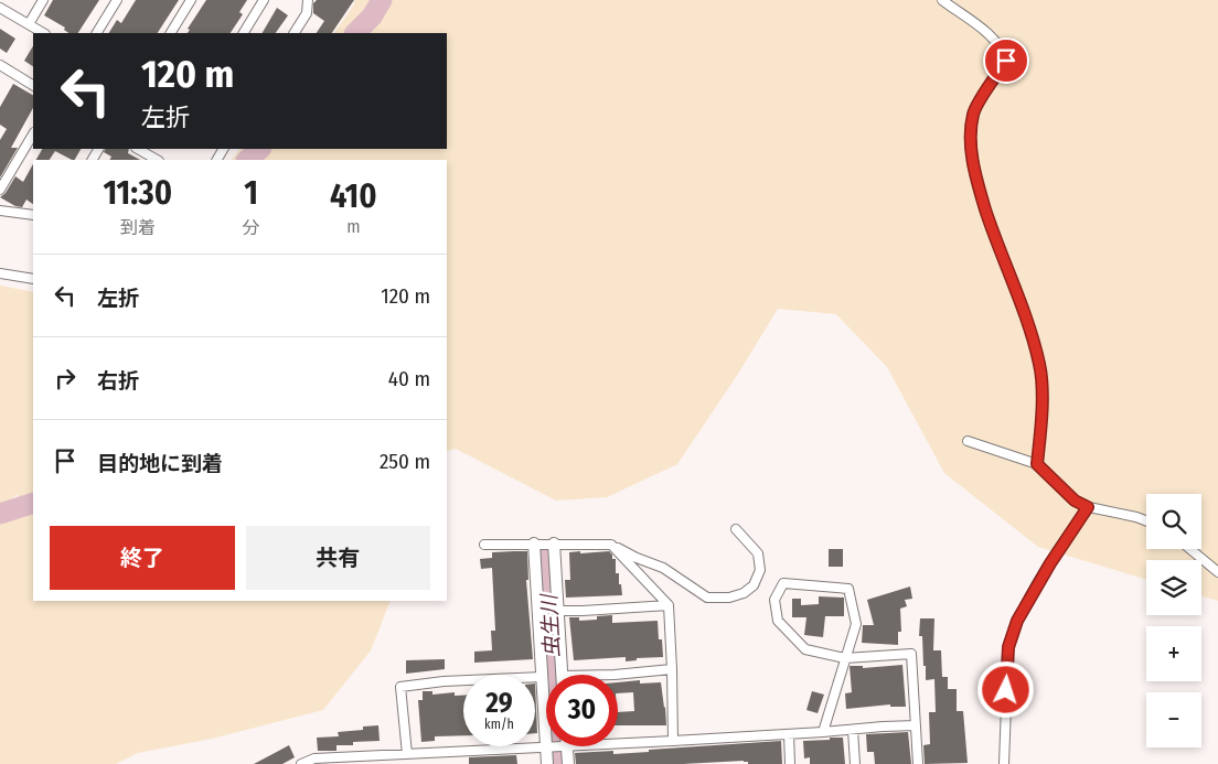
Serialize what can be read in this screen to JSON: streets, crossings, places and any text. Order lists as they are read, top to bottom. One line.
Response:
{"water":["虫生川"],"page":{"turn":["120 m","左折"],"eta":["11:30","到着","1","分","410","m"],"list":[{"name":"左折","value":"120 m"},{"name":"右折","value":"40 m"},{"name":"目的地に到着","value":"250 m"}],"map_buttons":["+","−"],"buttons":["終了","共有"],"speed":"29 km/h","limit":"30"}}
